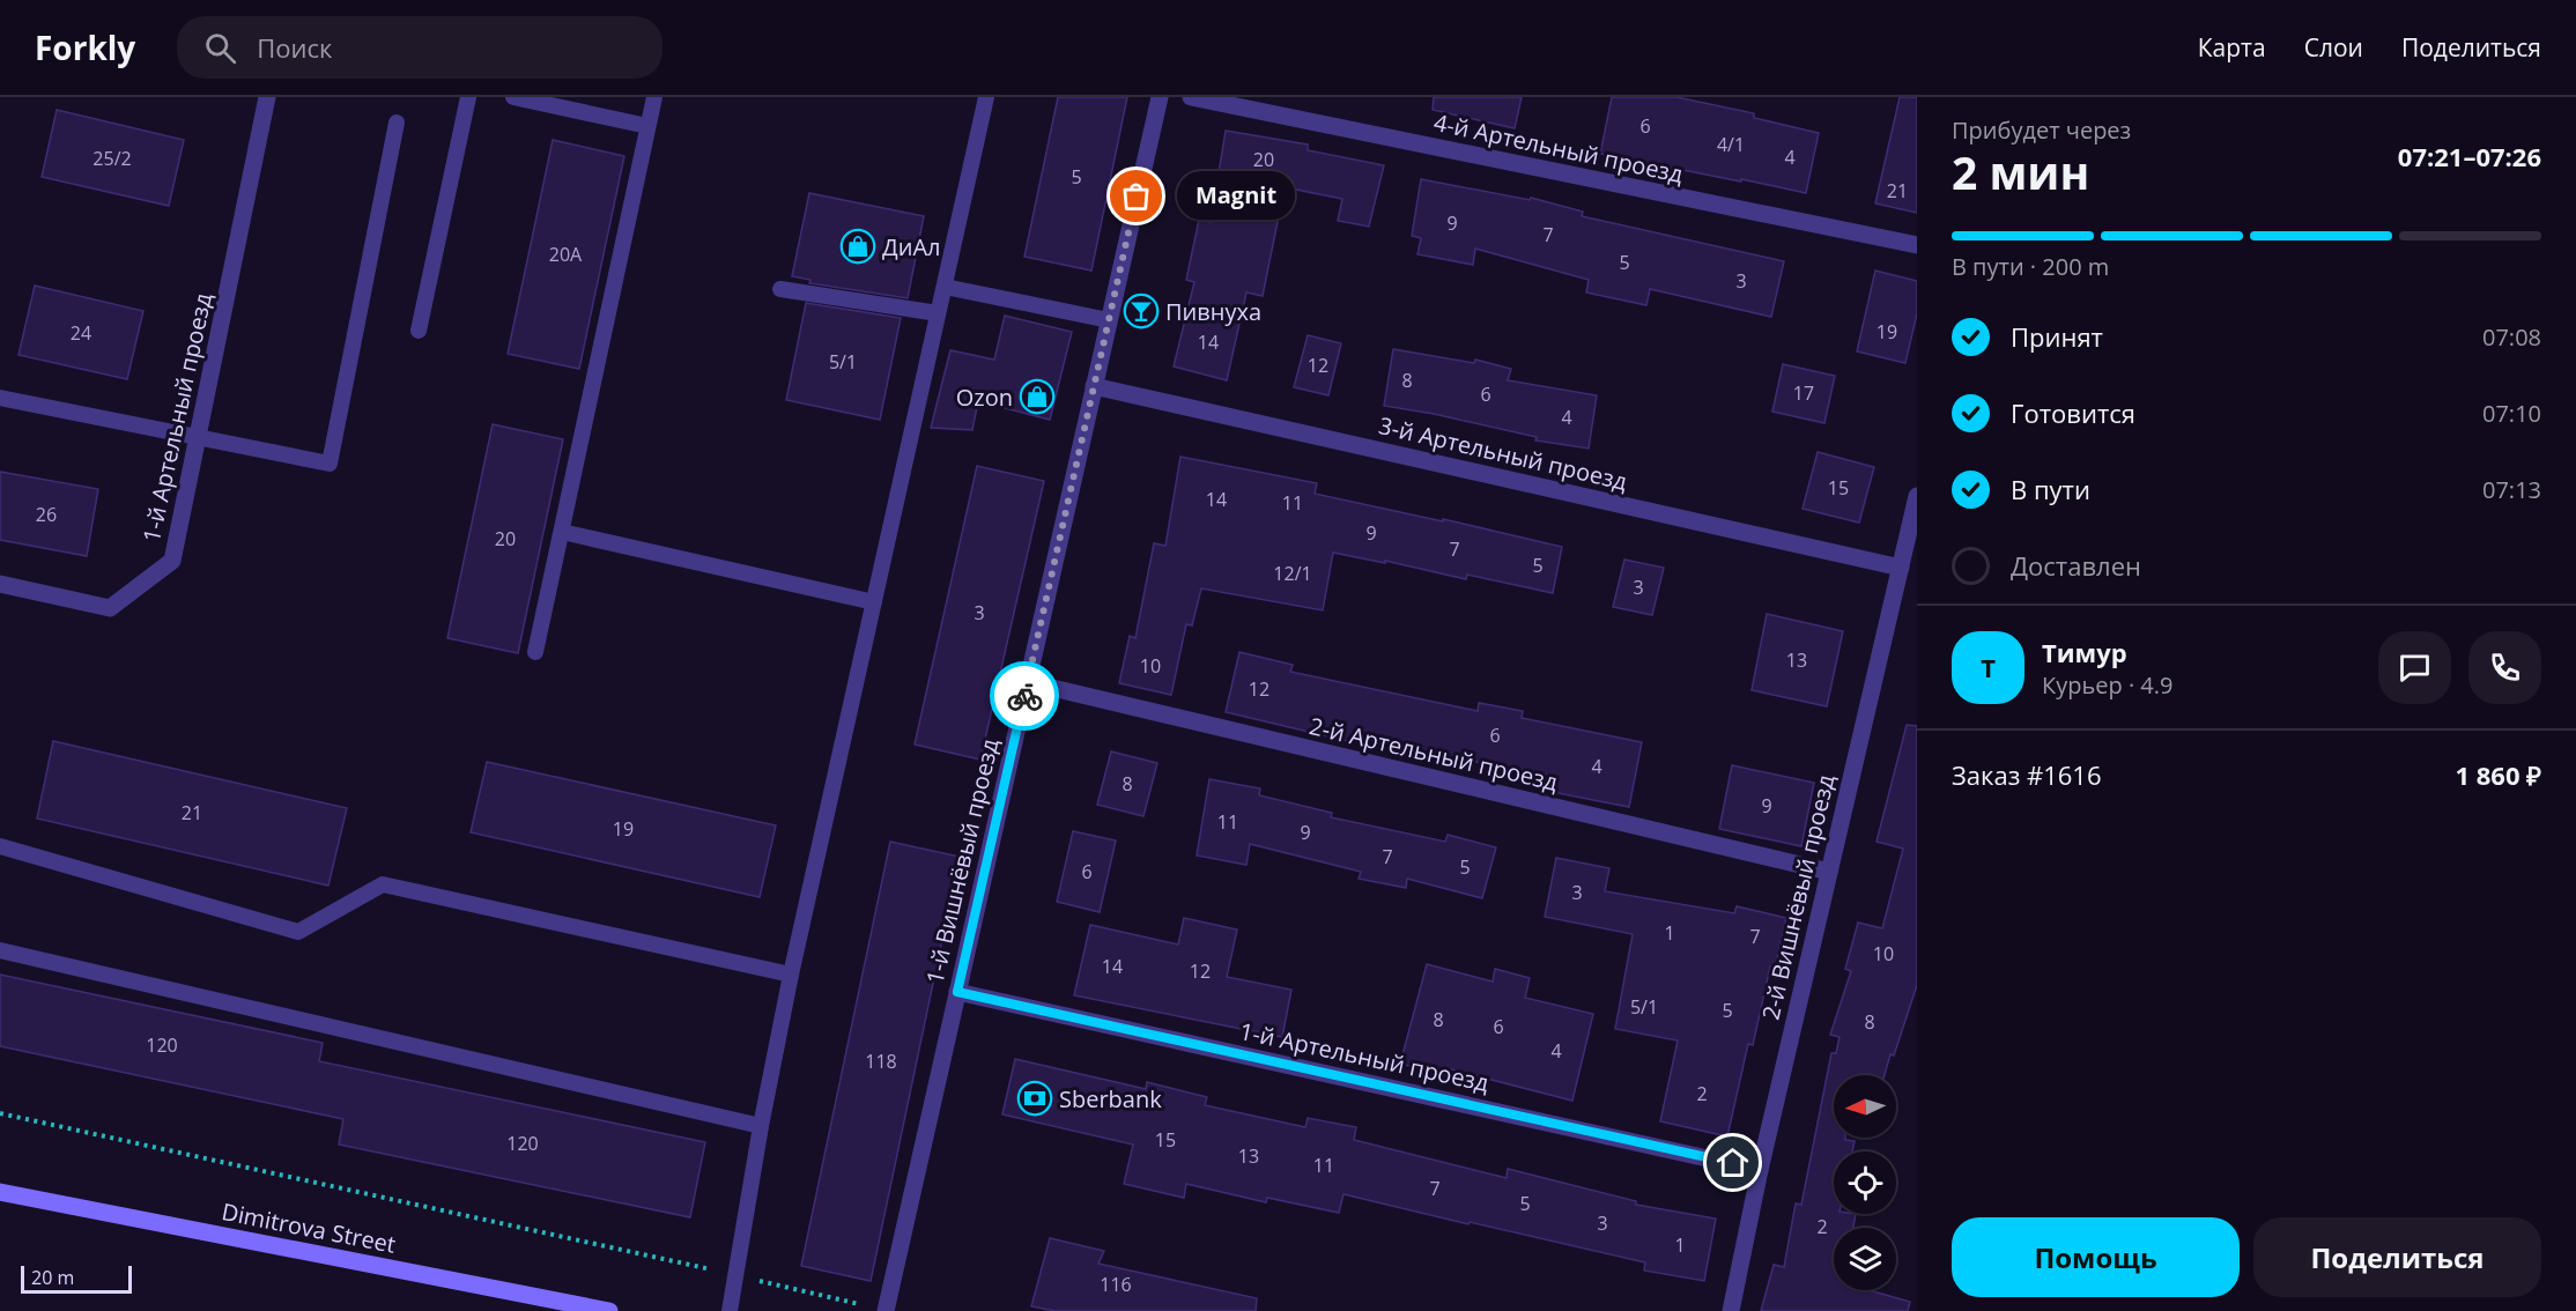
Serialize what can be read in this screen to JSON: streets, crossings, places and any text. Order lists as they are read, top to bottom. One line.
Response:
{"streets":{"street":["4-й Артельный проезд","1-й Артельный проезд","3-й Артельный проезд","2-й Артельный проезд","1-й Вишнёвый проезд","2-й Вишнёвый проезд","Dimitrova Street"]},"crossings":[["1-й Артельный проезд","1-й Вишнёвый проезд"],["1-й Артельный проезд","2-й Вишнёвый проезд"],["3-й Артельный проезд","1-й Вишнёвый проезд"],["3-й Артельный проезд","2-й Вишнёвый проезд"],["2-й Артельный проезд","1-й Вишнёвый проезд"],["2-й Артельный проезд","2-й Вишнёвый проезд"]],"places":{"other":["Magnit"],"shop":["ДиАл","Ozon"],"bar":["Пивнуха"],"bank":["Sberbank"]},"house_numbers":["6","4/1","4","25/2","20","5","21","9","7","20А","5","3","19","24","14","5/1","12","8","17","6","4","15","14","11","26","9","20","7","5","12/1","3","3","13","10","12","6","4","8","9","21","11","19","9","7","5","6","3","1","7","10","14","12","5/1","5","8","8","6","120","4","118","2","15","120","13","11","7","5","3","2","1","116"],"scale_bar":"20 m","north":"left","page":{"header":"Forkly","search":"Поиск","nav":["Карта","Слои","Поделиться"],"heading":["2 мин","Прибудет через","07:21–07:26"],"panel":["Тимур","Курьер · 4.9","Заказ #1616","1 860 ₽"],"bubble":"Magnit","bar":"В пути · 200 m","list":[["Принят","07:08"],["Готовится","07:10"],["В пути","07:13"],"Доставлен"],"round":"Т","buttons":["Помощь","Поделиться"],"scale":"20 m"}}
